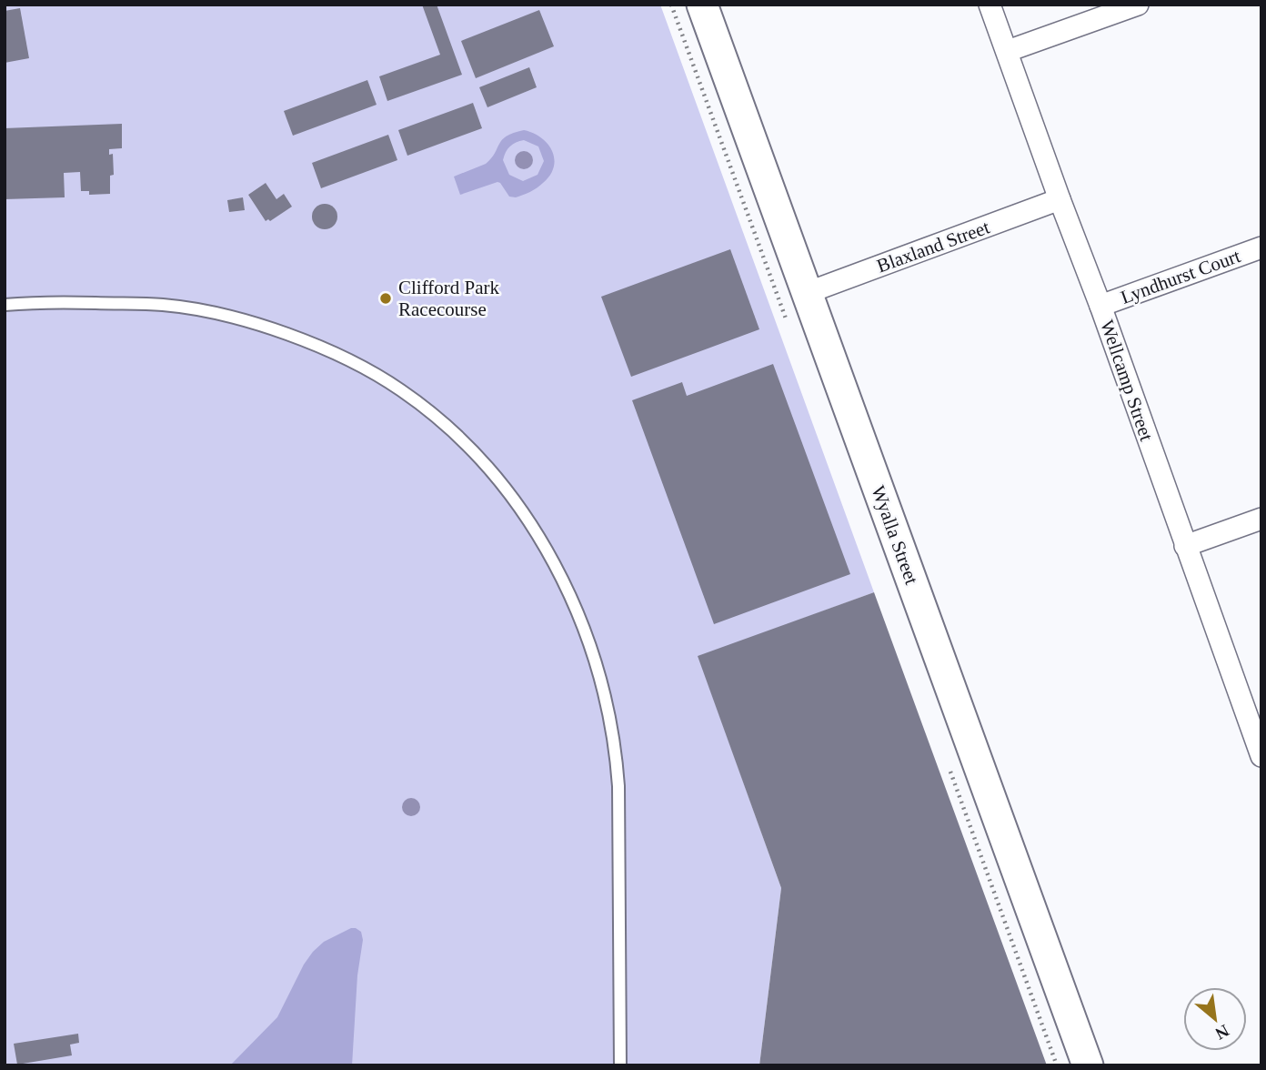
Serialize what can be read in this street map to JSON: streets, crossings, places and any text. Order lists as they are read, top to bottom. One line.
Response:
{"streets":{"street":["Blaxland Street","Lyndhurst Court","Wellcamp Street","Wyalla Street"]},"crossings":[["Blaxland Street","Wellcamp Street"],["Blaxland Street","Wyalla Street"],["Lyndhurst Court","Wellcamp Street"]],"places":["Clifford Park Racecourse"],"north":"bottom right"}
